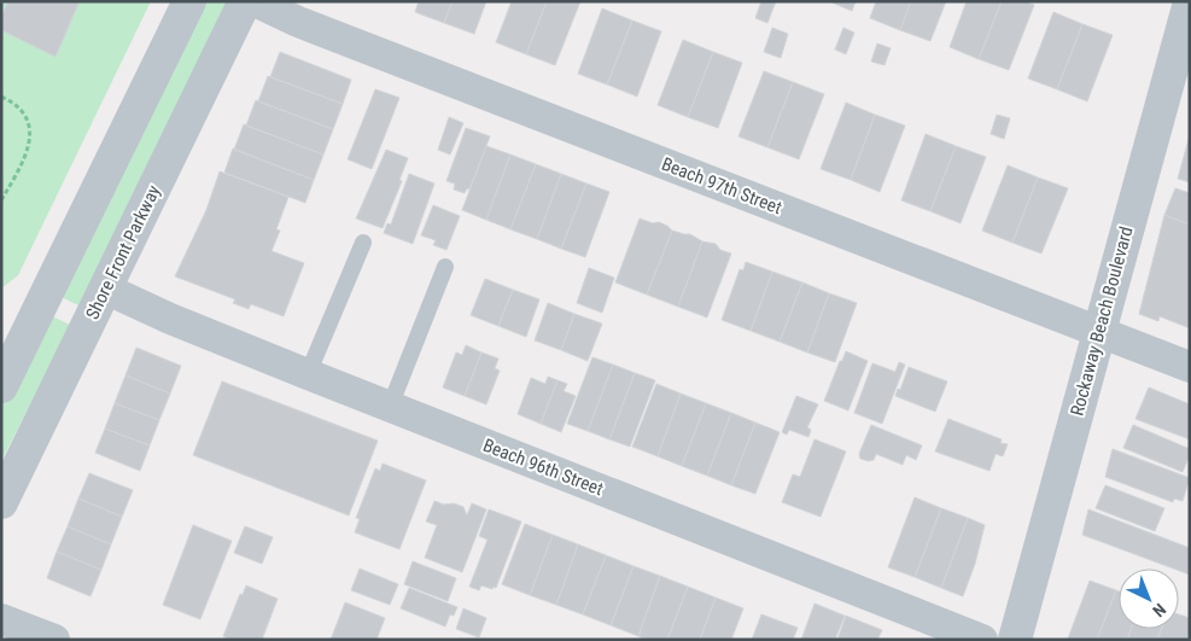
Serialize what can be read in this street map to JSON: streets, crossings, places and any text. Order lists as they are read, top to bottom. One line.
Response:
{"streets":{"street":["Beach 97th Street","Shore Front Parkway","Rockaway Beach Boulevard","Beach 96th Street"]},"crossings":[["Beach 97th Street","Rockaway Beach Boulevard"],["Shore Front Parkway","Beach 96th Street"]],"north":"bottom right"}
